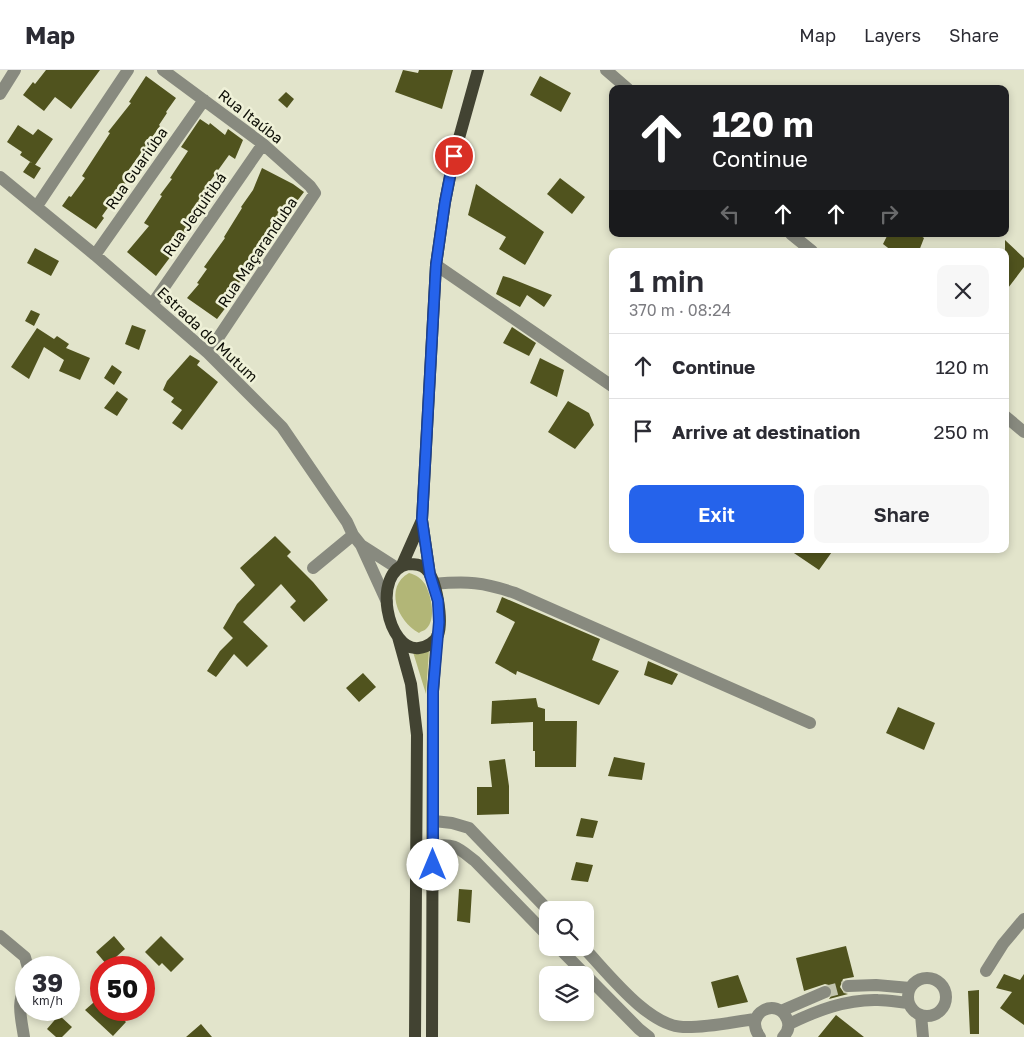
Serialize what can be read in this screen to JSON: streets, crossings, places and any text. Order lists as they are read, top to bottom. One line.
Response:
{"streets":{"street":["Rua Itaúba","Rua Guariúba","Rua Jequitibá","Rua Maçaranduba","Estrada do Mutum"]},"crossings":[["Rua Itaúba","Rua Guariúba"],["Rua Itaúba","Rua Jequitibá"],["Rua Itaúba","Rua Maçaranduba"],["Rua Guariúba","Estrada do Mutum"],["Rua Jequitibá","Estrada do Mutum"],["Rua Maçaranduba","Estrada do Mutum"]],"page":{"header":"Map","nav":["Map","Layers","Share"],"turn":["120 m","Continue"],"heading":["1 min","370 m · 08:24"],"list":[{"name":"Continue","value":"120 m"},{"name":"Arrive at destination","value":"250 m"}],"buttons":["Exit","Share"],"speed":"39 km/h","limit":"50"}}
